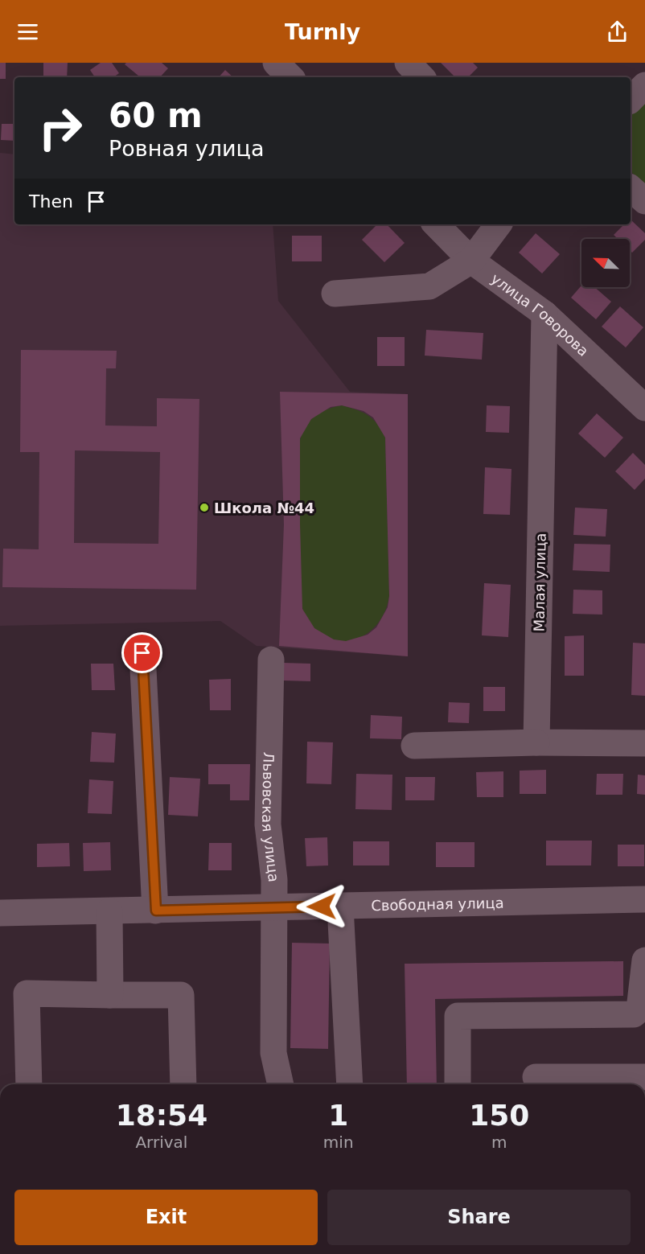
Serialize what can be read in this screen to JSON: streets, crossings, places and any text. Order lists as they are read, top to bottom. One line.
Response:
{"streets":{"street":["улица Говорова","Малая улица","Львовская улица","Свободная улица"]},"crossings":[["улица Говорова","Малая улица"],["Львовская улица","Свободная улица"]],"places":["Школа №44"],"north":"top left","page":{"header":"Turnly","turn":["60 m","Ровная улица"],"then":"Then","eta":["18:54","Arrival","1","min","150","m"],"buttons":["Exit","Share"]}}
